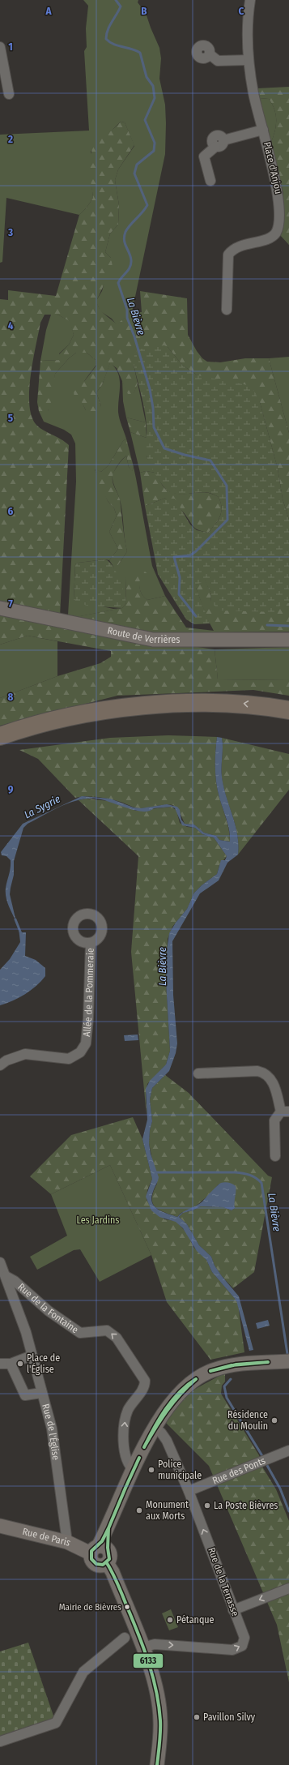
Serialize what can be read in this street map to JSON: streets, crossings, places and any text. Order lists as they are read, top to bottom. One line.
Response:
{"streets":{"street":["Place d'Anjou","Route de Verrières","Allée de la Pommeraie","Rue de la Fontaine","Rue de l'Église","Rue des Ponts","Rue de Paris","Rue de la Terrasse"]},"crossings":[["Rue de la Fontaine","Rue de l'Église"],["Rue de l'Église","Rue de Paris"],["Rue des Ponts","Rue de la Terrasse"]],"one_way":["Rue de la Fontaine"],"water":["La Bièvre","La Sygrie"],"parks":["Les Jardins"],"places":["Place de l'Église","Résidence du Moulin","Police municipale","La Poste Bièvres","Monument aux Morts","Mairie de Bièvres","Pétanque","Pavillon Silvy"],"lines":["transit line 6133"],"grid":{"columns":["A","B","C"],"rows":["1","2","3","4","5","6","7","8","9"]}}
